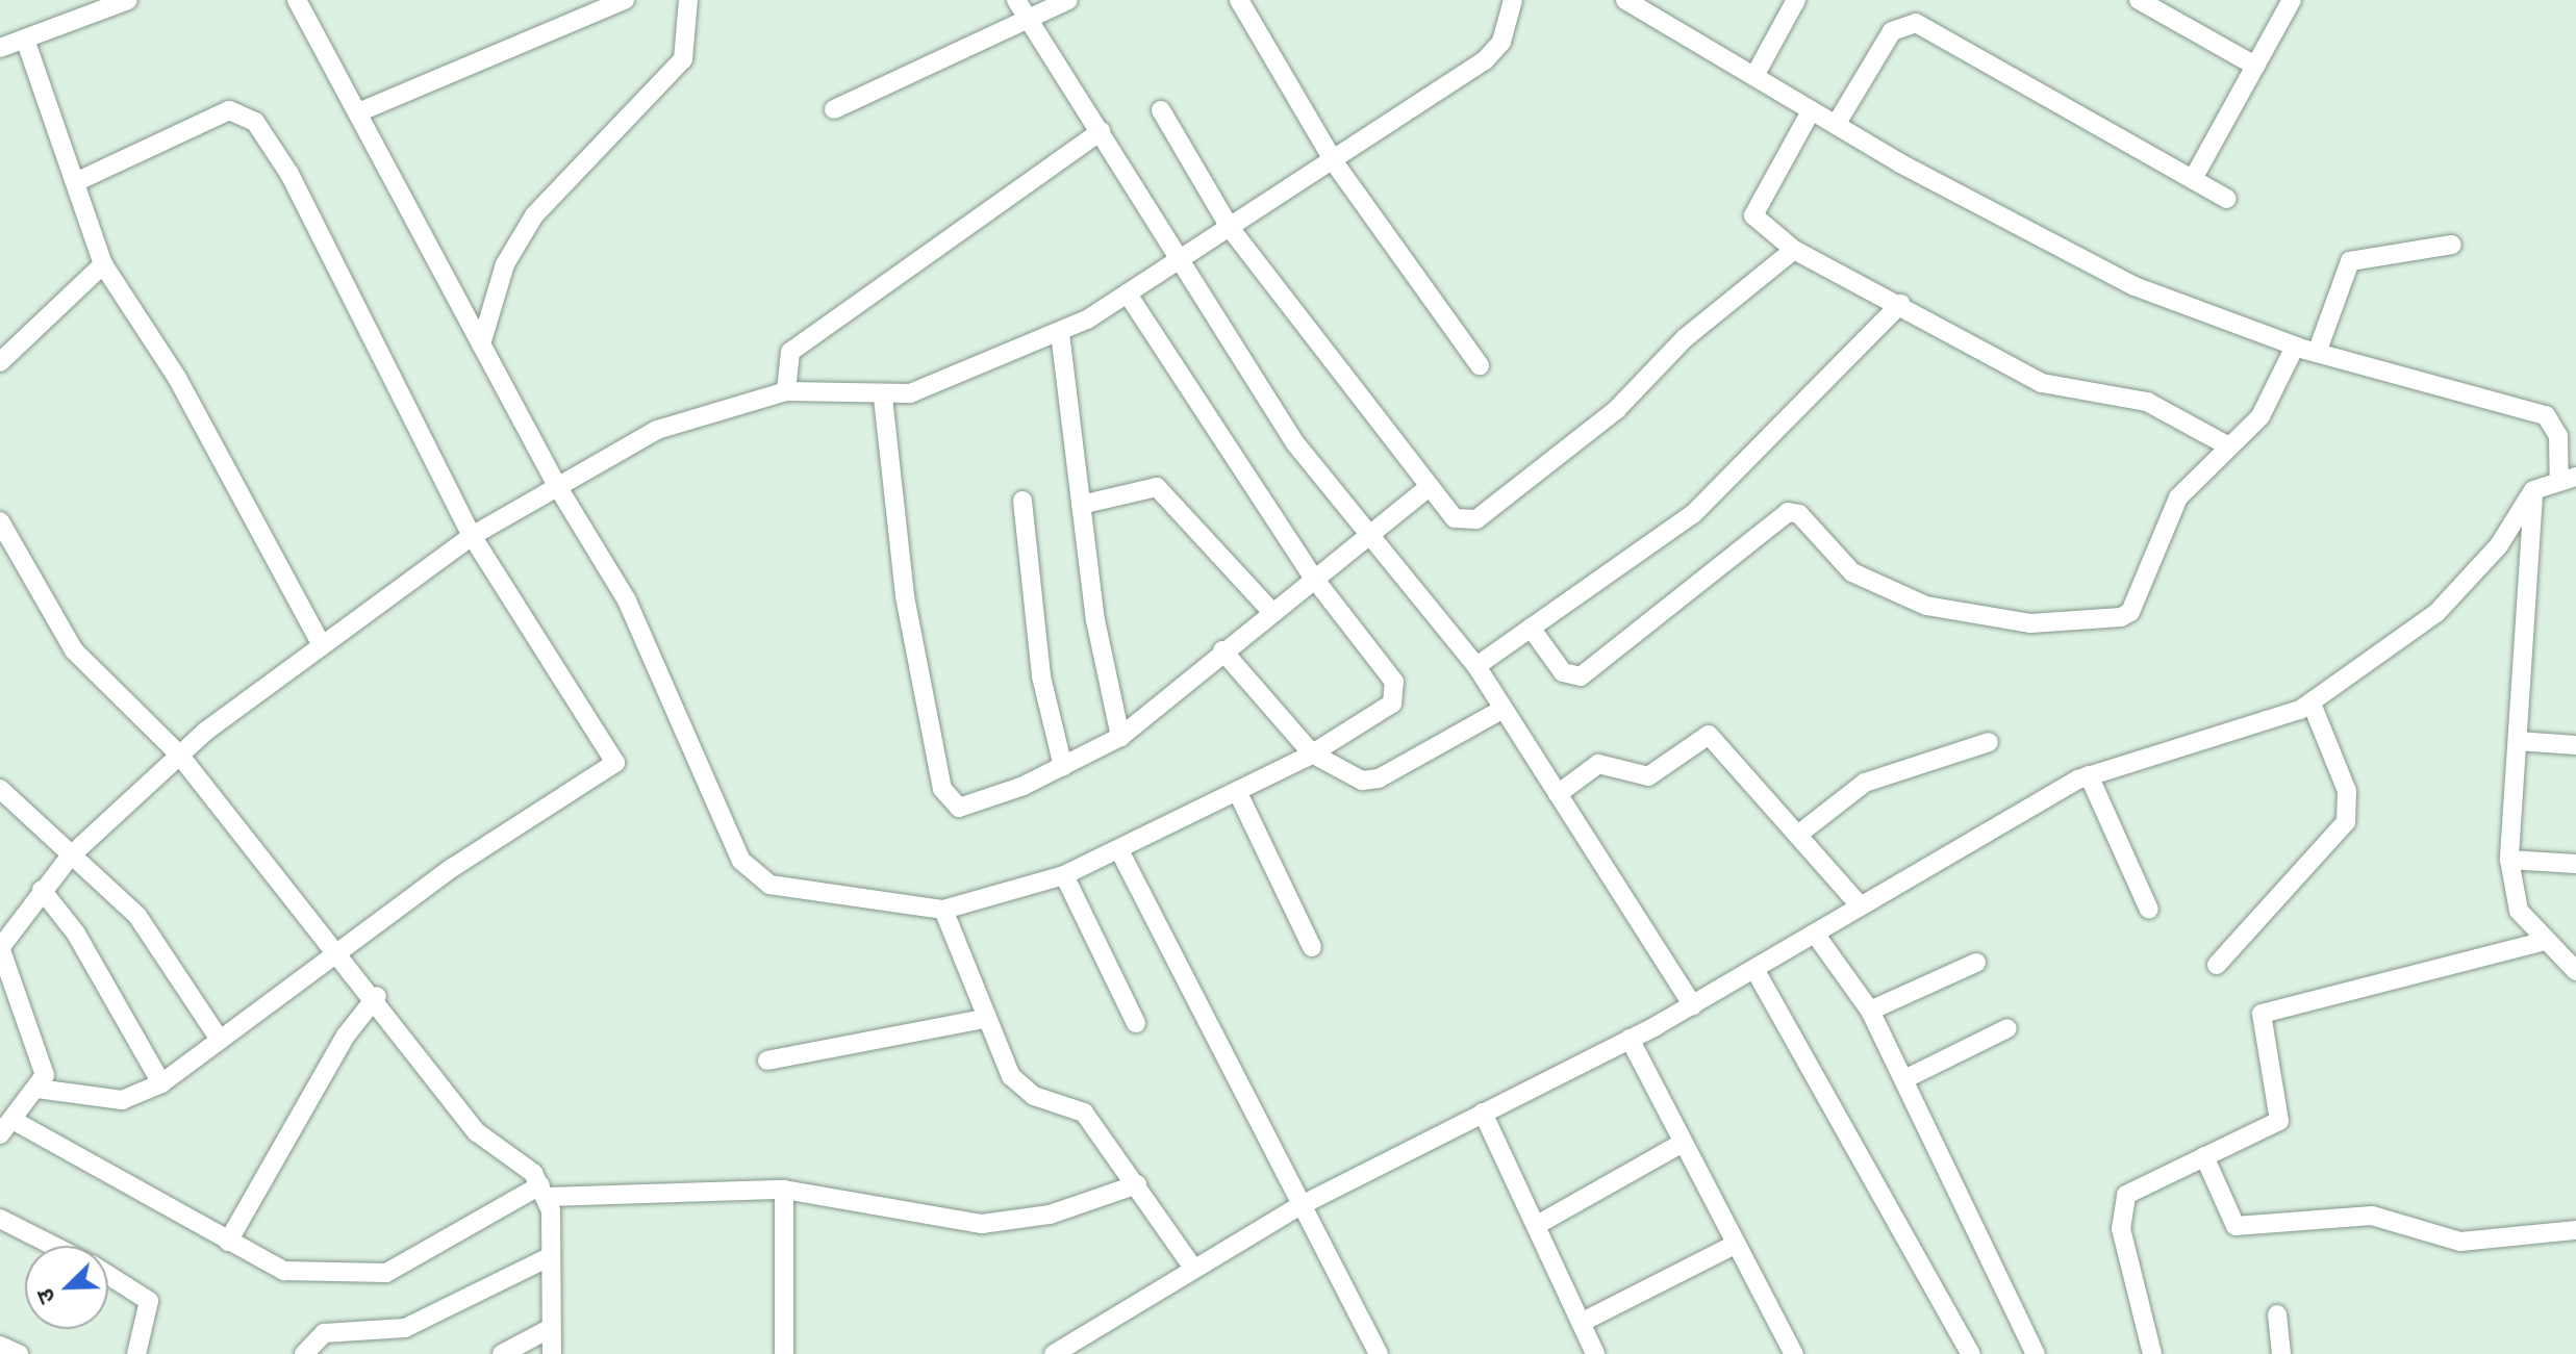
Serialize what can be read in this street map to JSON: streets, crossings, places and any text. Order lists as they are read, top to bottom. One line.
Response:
{"north":"bottom left"}
